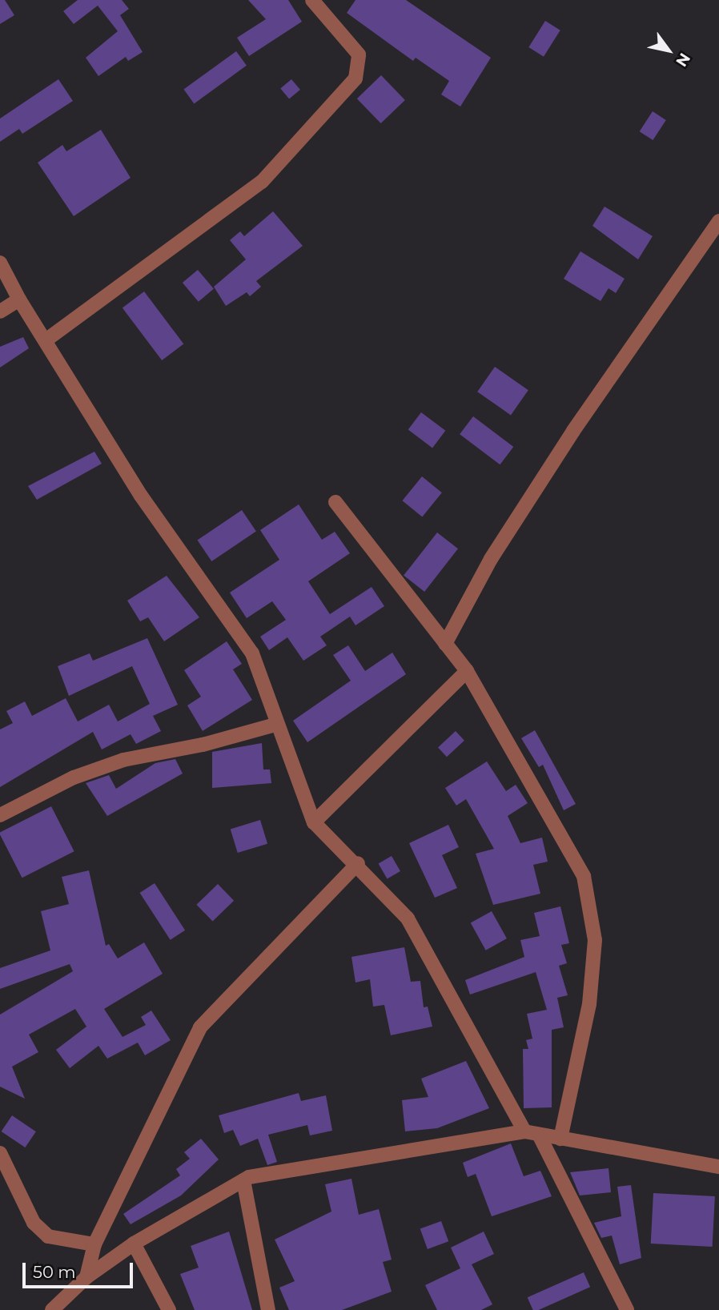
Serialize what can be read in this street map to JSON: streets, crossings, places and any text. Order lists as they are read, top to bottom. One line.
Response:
{"scale_bar":"50 m","north":"bottom right"}
